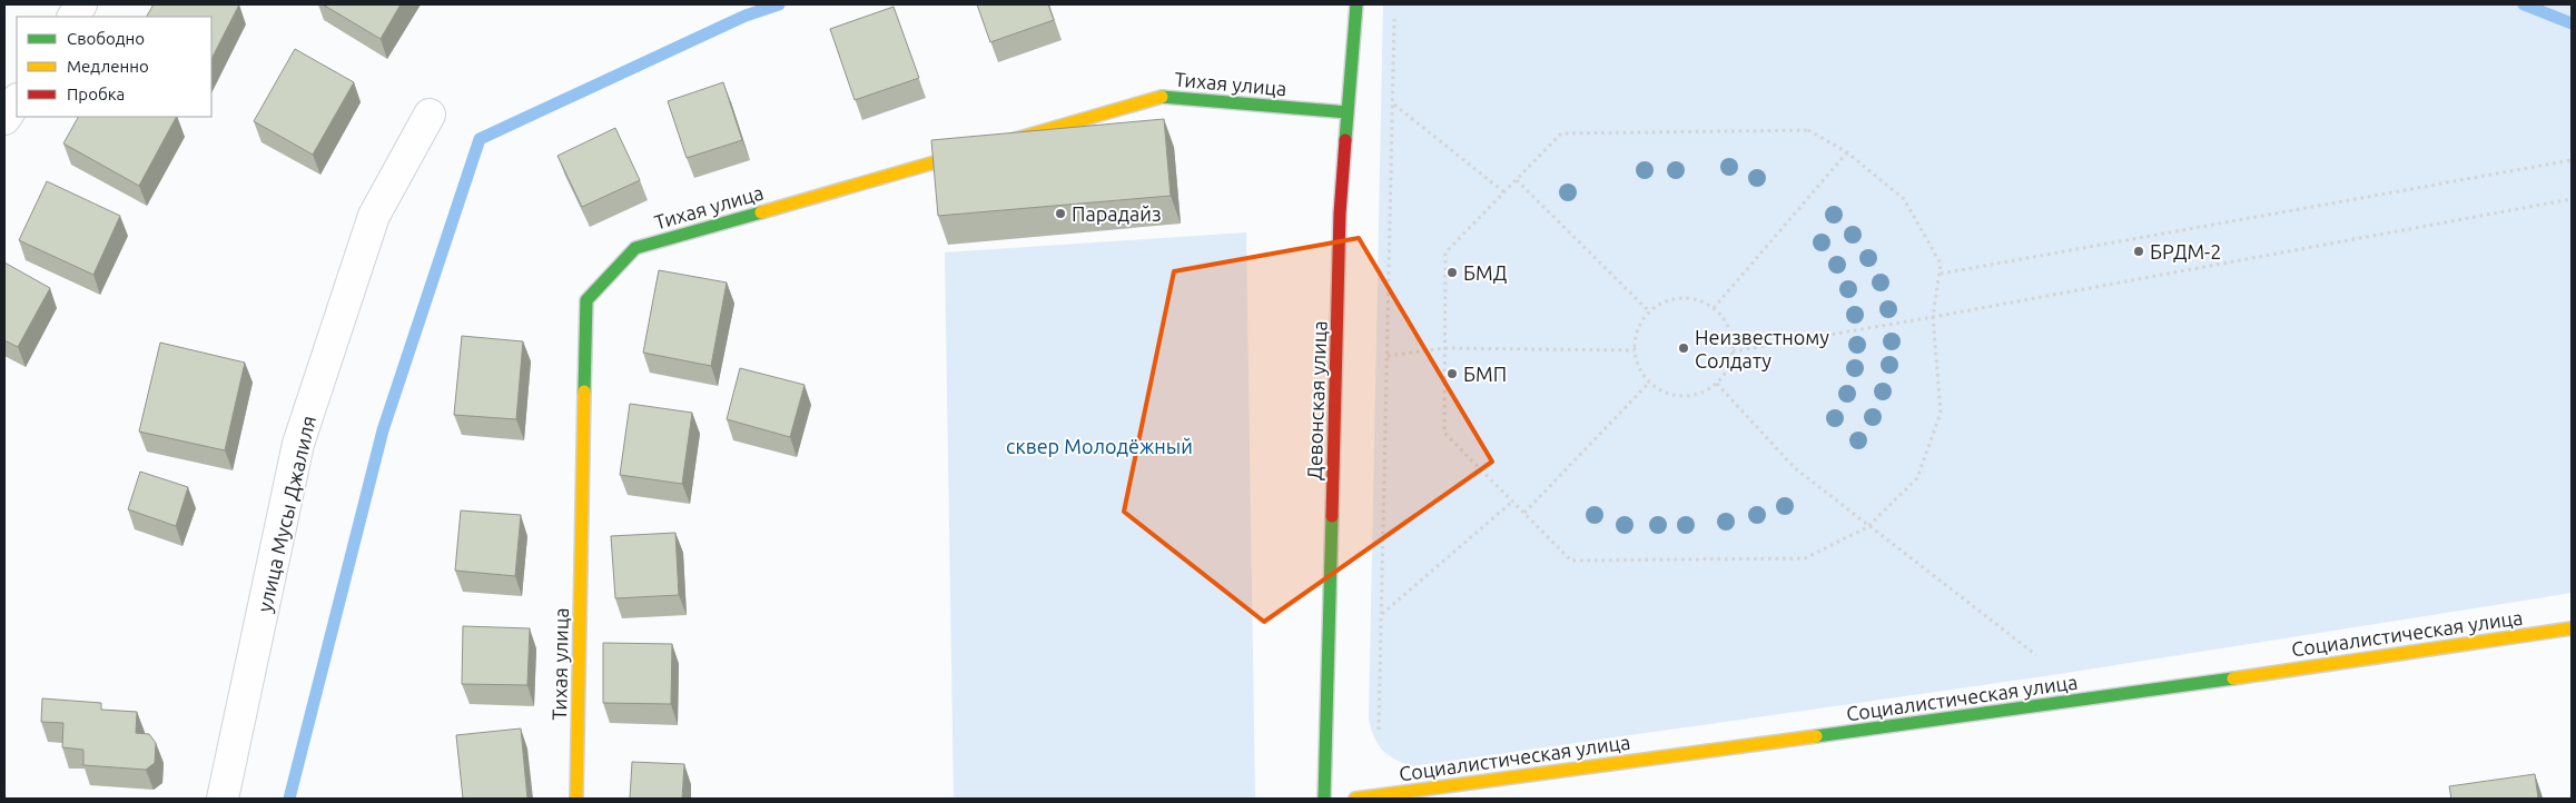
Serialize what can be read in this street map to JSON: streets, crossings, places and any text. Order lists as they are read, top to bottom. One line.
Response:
{"streets":{"main road":["Тихая улица","Девонская улица","Социалистическая улица"],"street":["улица Мусы Джалиля"]},"crossings":[["Тихая улица","Девонская улица"]],"parks":["сквер Молодёжный"],"places":["Парадайз","БРДМ-2","БМД","Неизвестному Солдату","БМП"],"legend":["Свободно","Медленно","Пробка"]}
